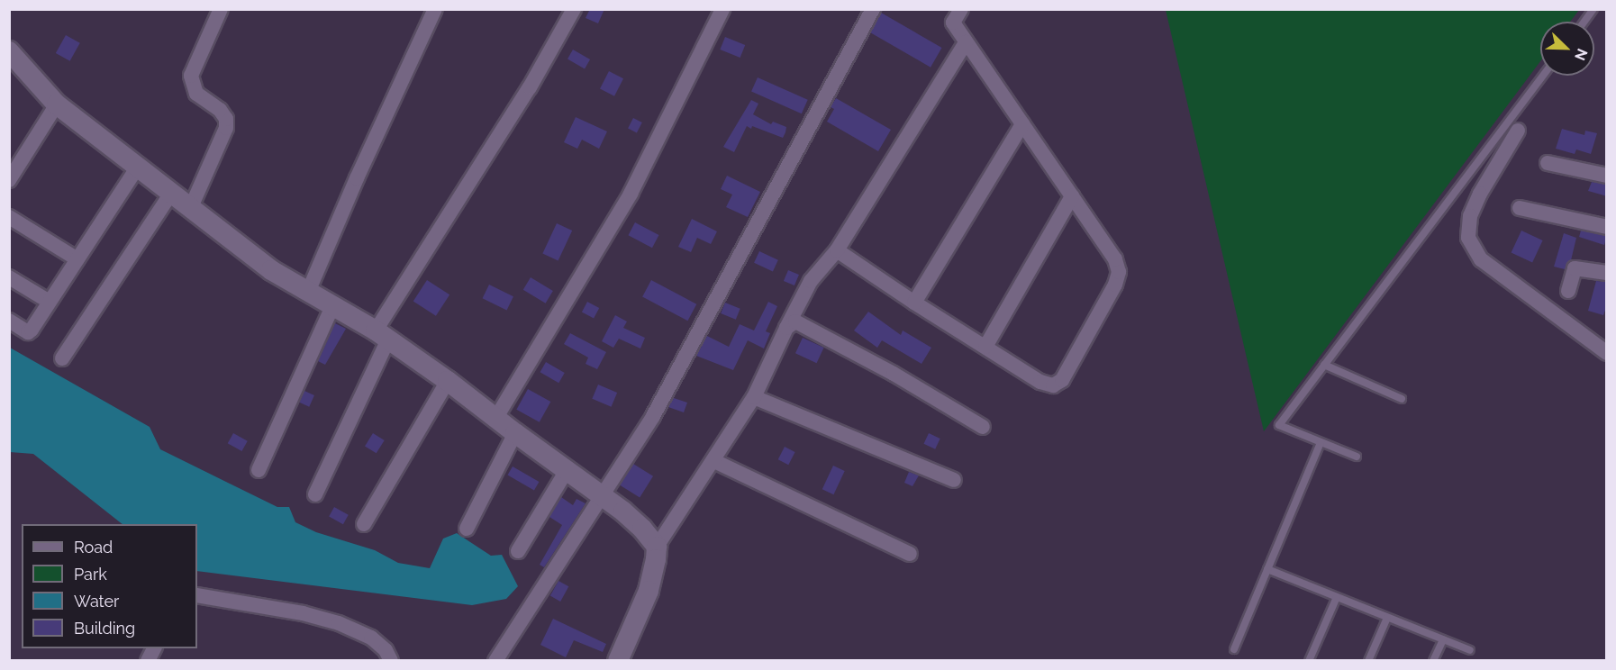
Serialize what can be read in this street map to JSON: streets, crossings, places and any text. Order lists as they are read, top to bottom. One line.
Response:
{"legend":["Road","Park","Water","Building"],"north":"bottom right"}
